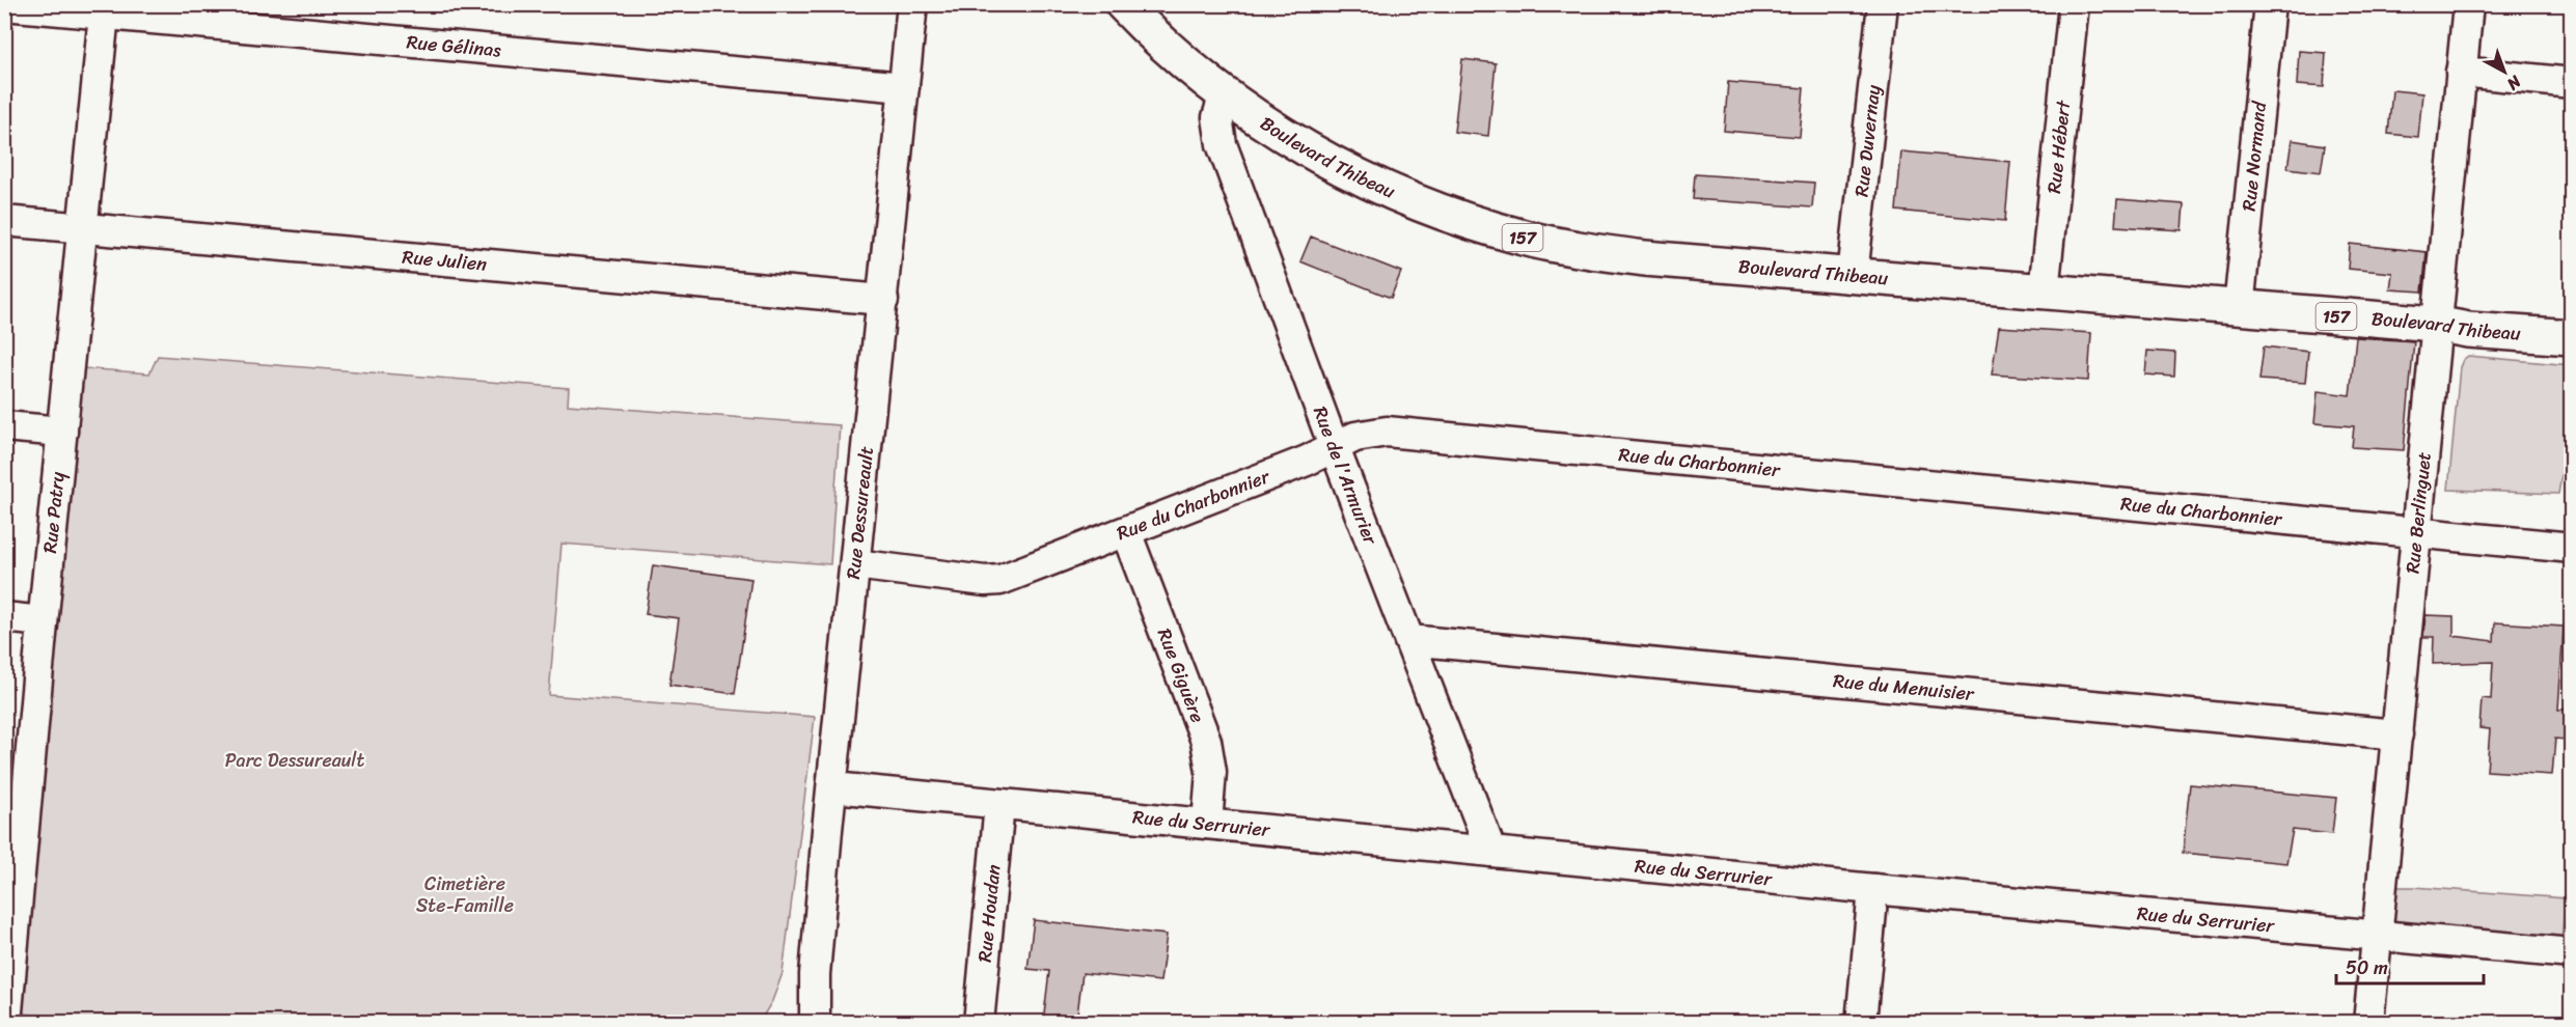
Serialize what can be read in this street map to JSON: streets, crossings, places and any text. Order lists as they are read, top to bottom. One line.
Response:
{"streets":{"main road":["Boulevard Thibeau","157"],"street":["Rue Gélinas","Rue Duvernay","Rue Hébert","Rue Normand","Rue Julien","Rue du Charbonnier","Rue de l'Armurier","Rue Patry","Rue Dessureault","Rue Berlinguet","Rue Giguère","Rue du Menuisier","Rue du Serrurier","Rue Houdan"]},"crossings":[["Rue Gélinas","Rue Patry"],["Rue Gélinas","Rue Dessureault"],["Rue Duvernay","Boulevard Thibeau"],["Rue Hébert","Boulevard Thibeau"],["Boulevard Thibeau","Rue Normand"],["Boulevard Thibeau","Rue de l'Armurier"],["Boulevard Thibeau","Rue Berlinguet"],["Rue Julien","Rue Patry"],["Rue Julien","Rue Dessureault"],["Rue du Charbonnier","Rue de l'Armurier"],["Rue du Charbonnier","Rue Dessureault"],["Rue du Charbonnier","Rue Berlinguet"],["Rue du Charbonnier","Rue Giguère"],["Rue de l'Armurier","Rue du Menuisier"],["Rue de l'Armurier","Rue du Serrurier"],["Rue Dessureault","Rue du Serrurier"],["Rue Berlinguet","Rue du Menuisier"],["Rue Berlinguet","Rue du Serrurier"],["Rue Giguère","Rue du Serrurier"],["Rue du Serrurier","Rue Houdan"]],"parks":["Parc Dessureault","Cimetière Ste-Famille"],"scale_bar":"50 m","north":"bottom right"}
